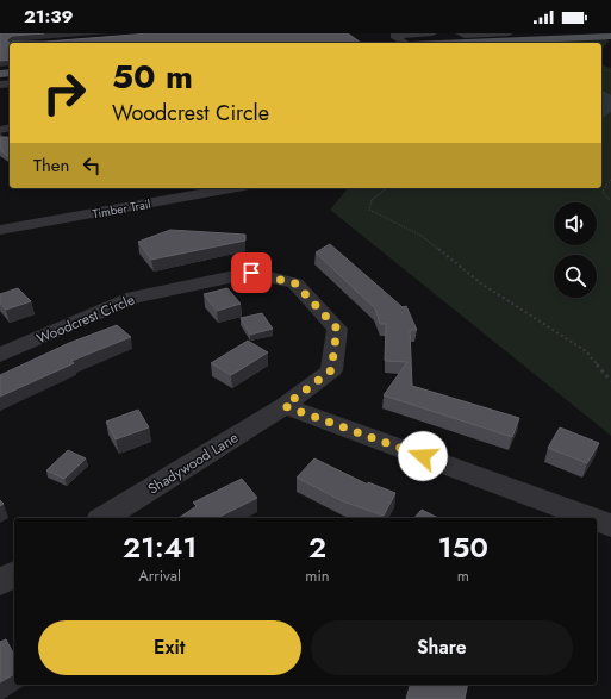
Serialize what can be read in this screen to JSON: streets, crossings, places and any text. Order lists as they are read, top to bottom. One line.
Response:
{"streets":{"street":["Timber Trail","Woodcrest Circle","Shadywood Lane"]},"crossings":[["Woodcrest Circle","Shadywood Lane"]],"page":{"status":"21:39","turn":["50 m","Woodcrest Circle"],"then":"Then","eta":["21:41","Arrival","2","min","150","m"],"buttons":["Exit","Share"]}}
